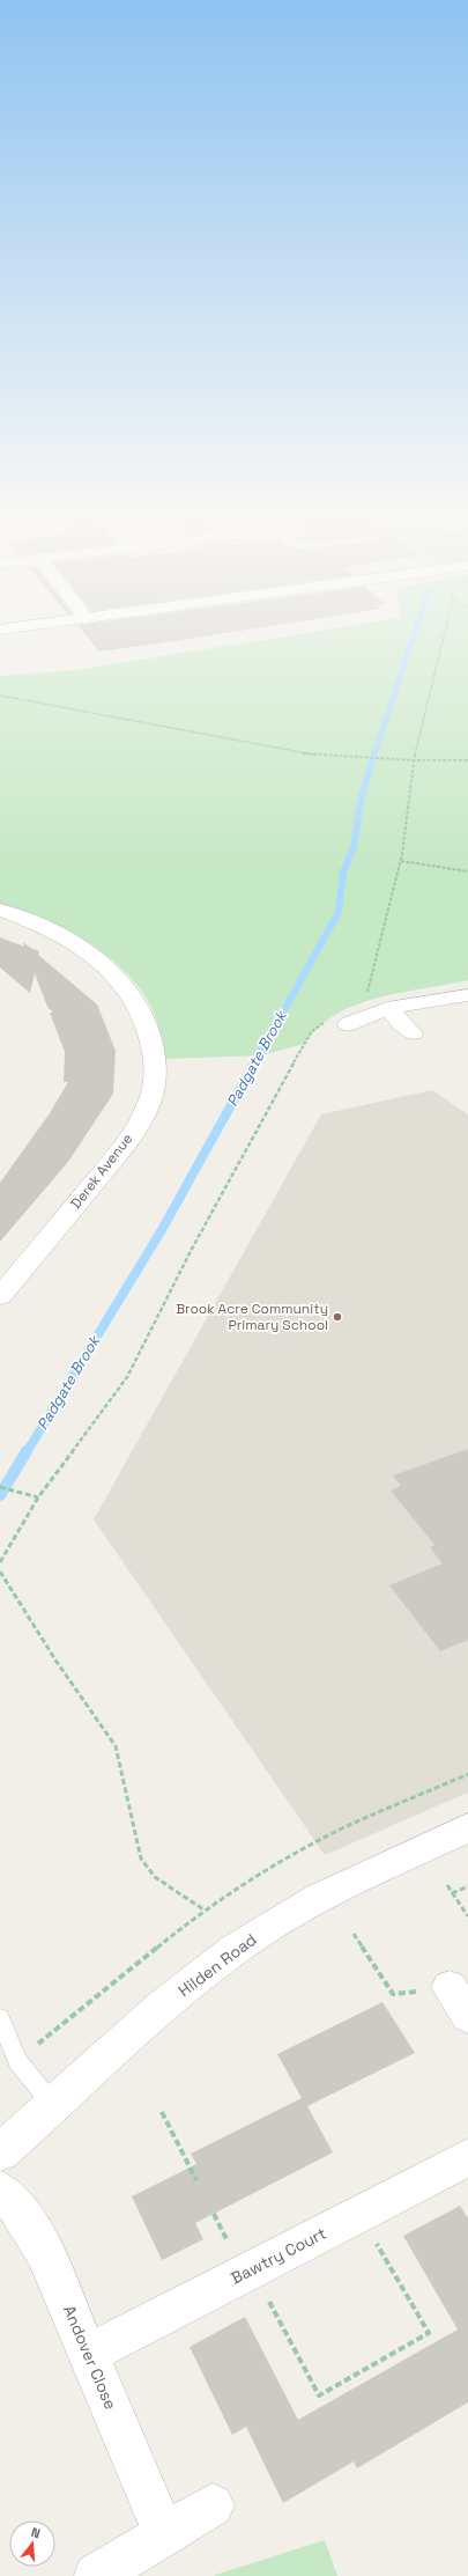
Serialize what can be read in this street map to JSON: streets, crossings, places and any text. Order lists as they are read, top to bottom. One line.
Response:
{"streets":{"street":["Derek Avenue","Hilden Road","Bawtry Court","Andover Close"]},"crossings":[["Bawtry Court","Andover Close"]],"water":["Padgate Brook"],"places":["Brook Acre Community Primary School"],"north":"top"}
